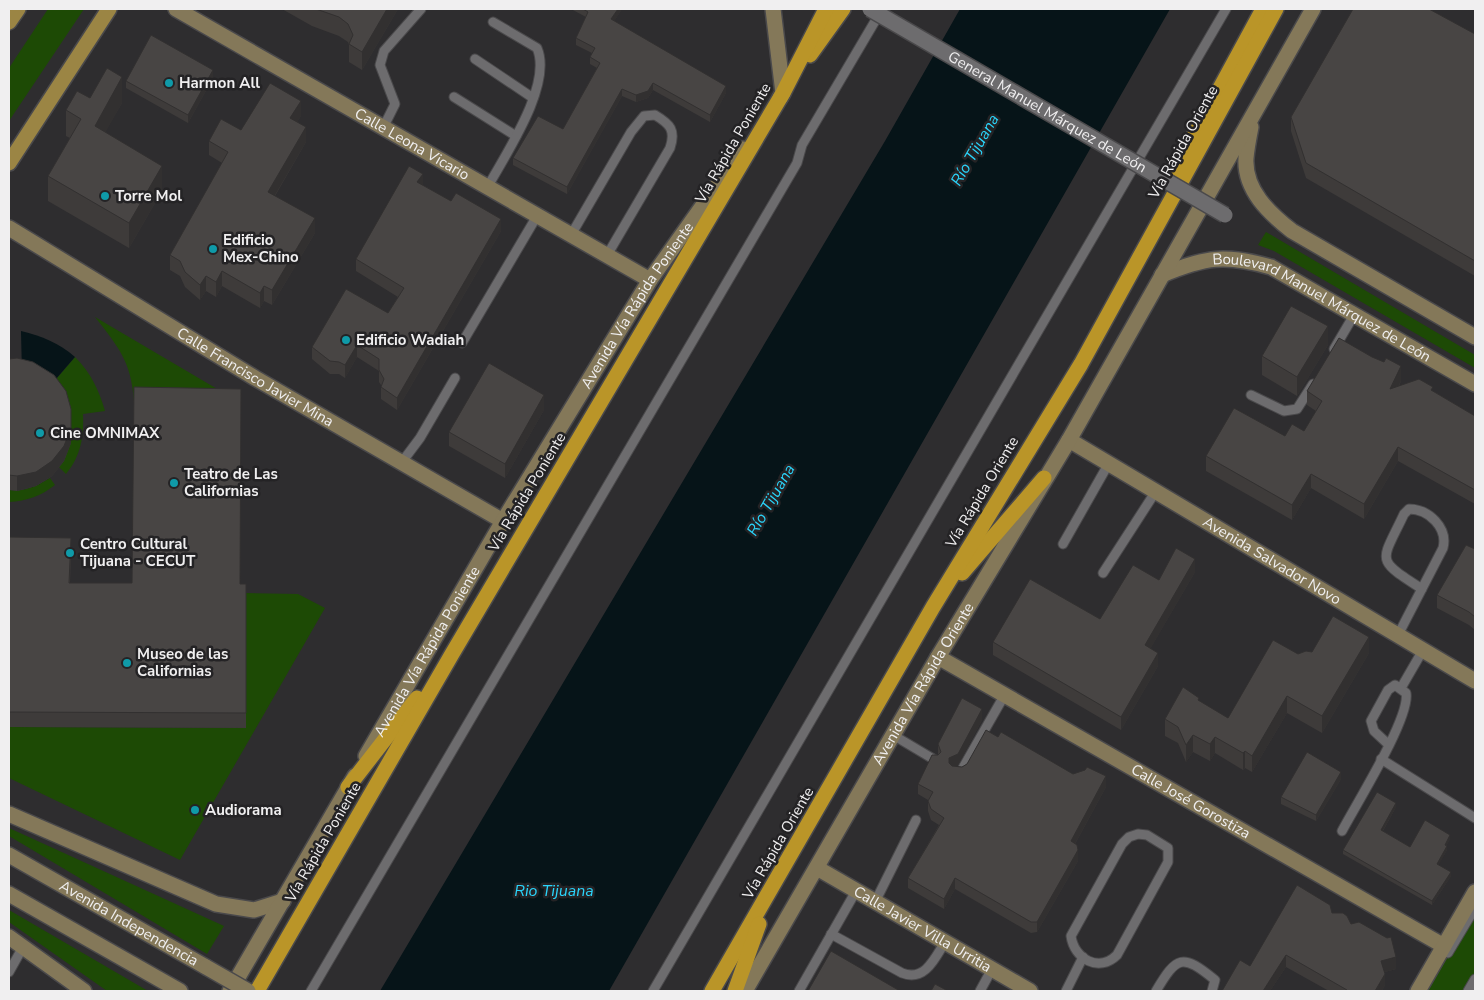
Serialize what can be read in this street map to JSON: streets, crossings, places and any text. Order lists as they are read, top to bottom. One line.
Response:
{"streets":{"highway":["Vía Rápida Oriente","Vía Rápida Poniente"],"street":["General Manuel Márquez de León","Calle Leona Vicario","Avenida Vía Rápida Poniente","Boulevard Manuel Márquez de León","Calle Francisco Javier Mina","Avenida Salvador Novo","Avenida Vía Rápida Oriente","Calle José Gorostiza","Avenida Independencia","Calle Javier Villa Urritia"]},"crossings":[["Vía Rápida Poniente","Avenida Vía Rápida Poniente"],["Calle Leona Vicario","Avenida Vía Rápida Poniente"],["Avenida Vía Rápida Poniente","Calle Francisco Javier Mina"],["Boulevard Manuel Márquez de León","Avenida Vía Rápida Oriente"],["Avenida Salvador Novo","Avenida Vía Rápida Oriente"],["Avenida Vía Rápida Oriente","Calle José Gorostiza"],["Avenida Vía Rápida Oriente","Calle Javier Villa Urritia"]],"water":["Río Tijuana","Rio Tijuana"],"places":["Harmon All","Torre Mol","Edificio Mex-Chino","Edificio Wadiah","Cine OMNIMAX","Teatro de Las Californias","Centro Cultural Tijuana - CECUT","Museo de las Californias","Audiorama"]}
